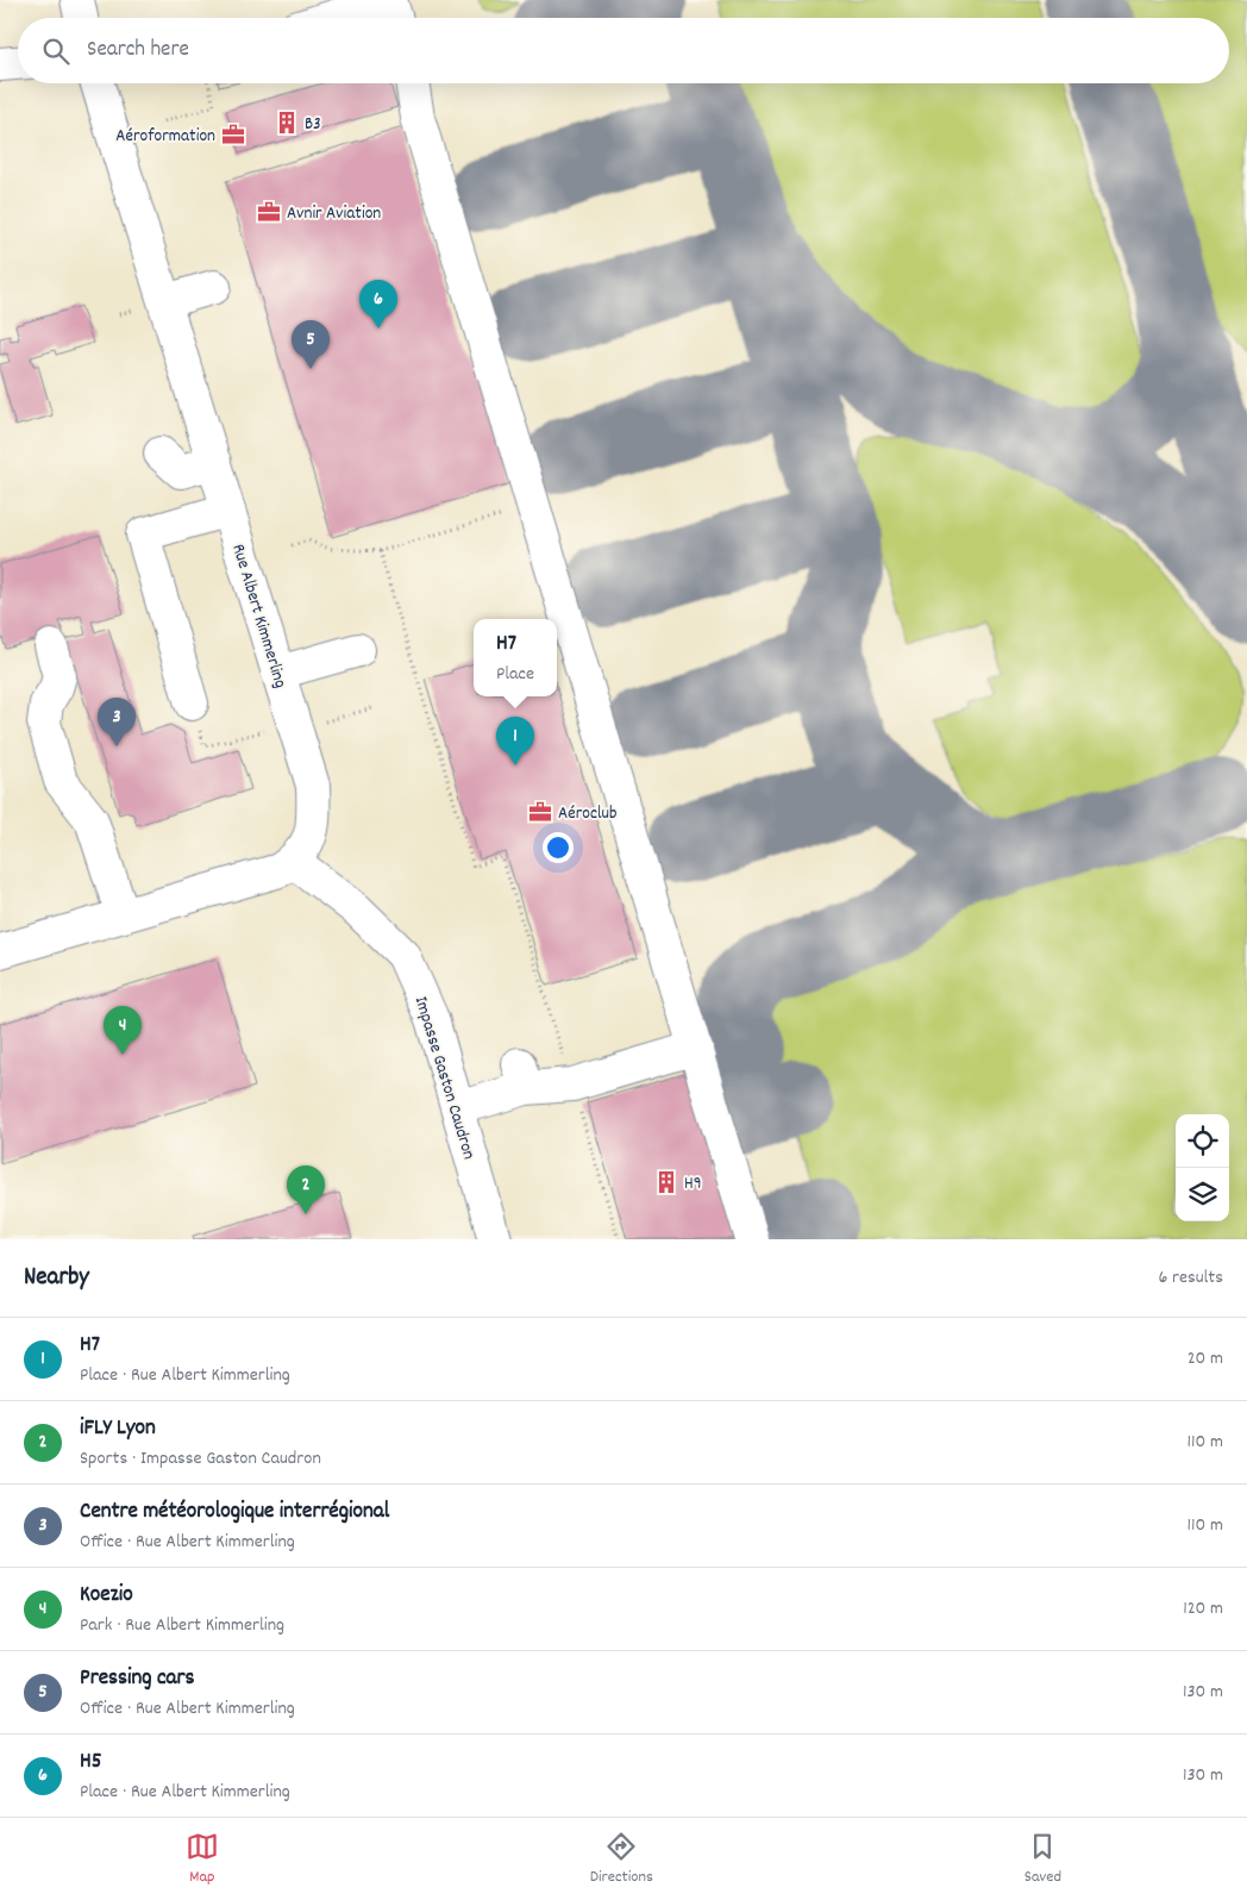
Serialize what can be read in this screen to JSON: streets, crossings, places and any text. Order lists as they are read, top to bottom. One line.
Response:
{"streets":{"street":["Rue Albert Kimmerling","Impasse Gaston Caudron"]},"crossings":[["Rue Albert Kimmerling","Impasse Gaston Caudron"]],"places":{"building":["B3","H9"],"office":["Aéroformation","Avnir Aviation","Aéroclub"]},"page":{"search":"Search here","pins":["6","5","3","1","4","2"],"popup":["H7","Place"],"heading":["Nearby","6 results"],"list":[{"mark":"1","name":"H7","note":"Place · Rue Albert Kimmerling","value":"20 m"},{"mark":"2","name":"iFLY Lyon","note":"Sports · Impasse Gaston Caudron","value":"110 m"},{"mark":"3","name":"Centre météorologique interrégional","note":"Office · Rue Albert Kimmerling","value":"110 m"},{"mark":"4","name":"Koezio","note":"Park · Rue Albert Kimmerling","value":"120 m"},{"mark":"5","name":"Pressing cars","note":"Office · Rue Albert Kimmerling","value":"130 m"},{"mark":"6","name":"H5","note":"Place · Rue Albert Kimmerling","value":"130 m"}],"nav":["Map","Directions","Saved"]}}
